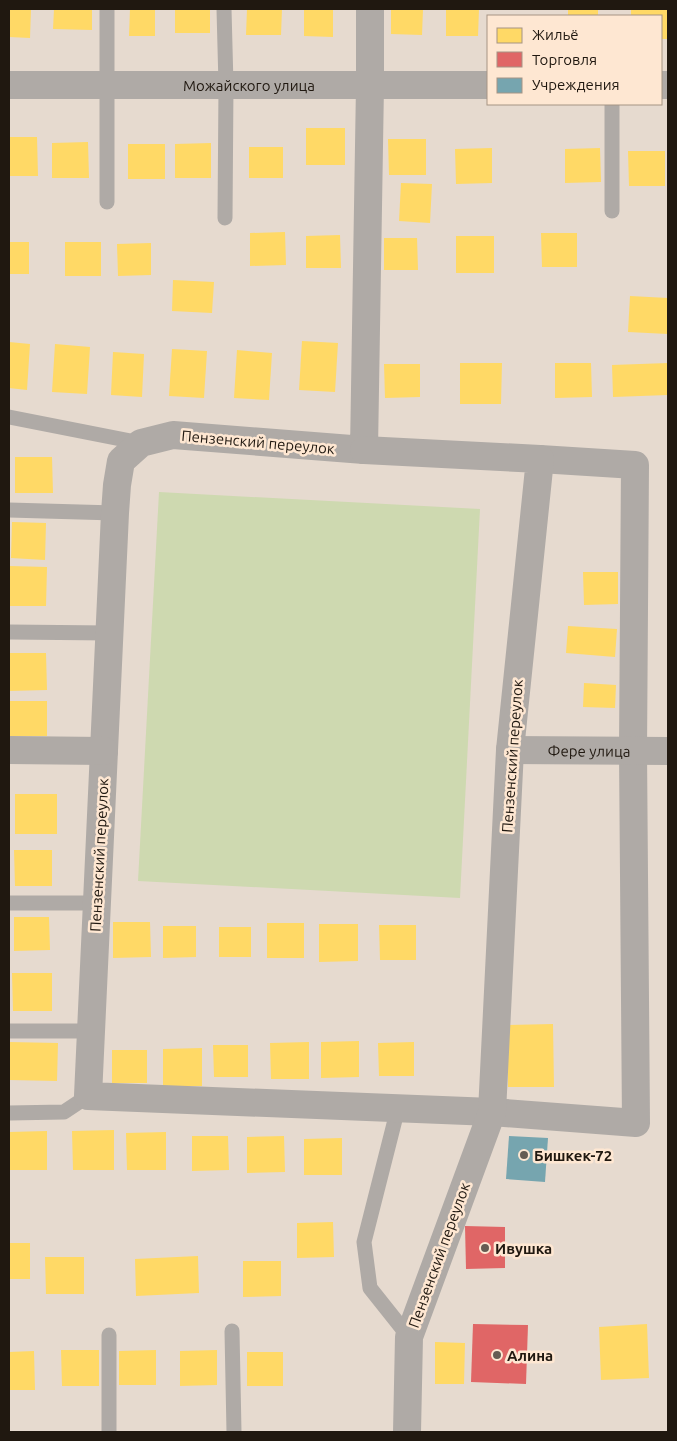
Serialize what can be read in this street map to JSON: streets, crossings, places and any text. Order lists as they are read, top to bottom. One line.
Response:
{"streets":{"street":["Можайского улица","Пензенский переулок","Фере улица"]},"crossings":[["Пензенский переулок","Фере улица"]],"places":["Бишкек-72","Ивушка","Алина"],"legend":["Жильё","Торговля","Учреждения"]}
